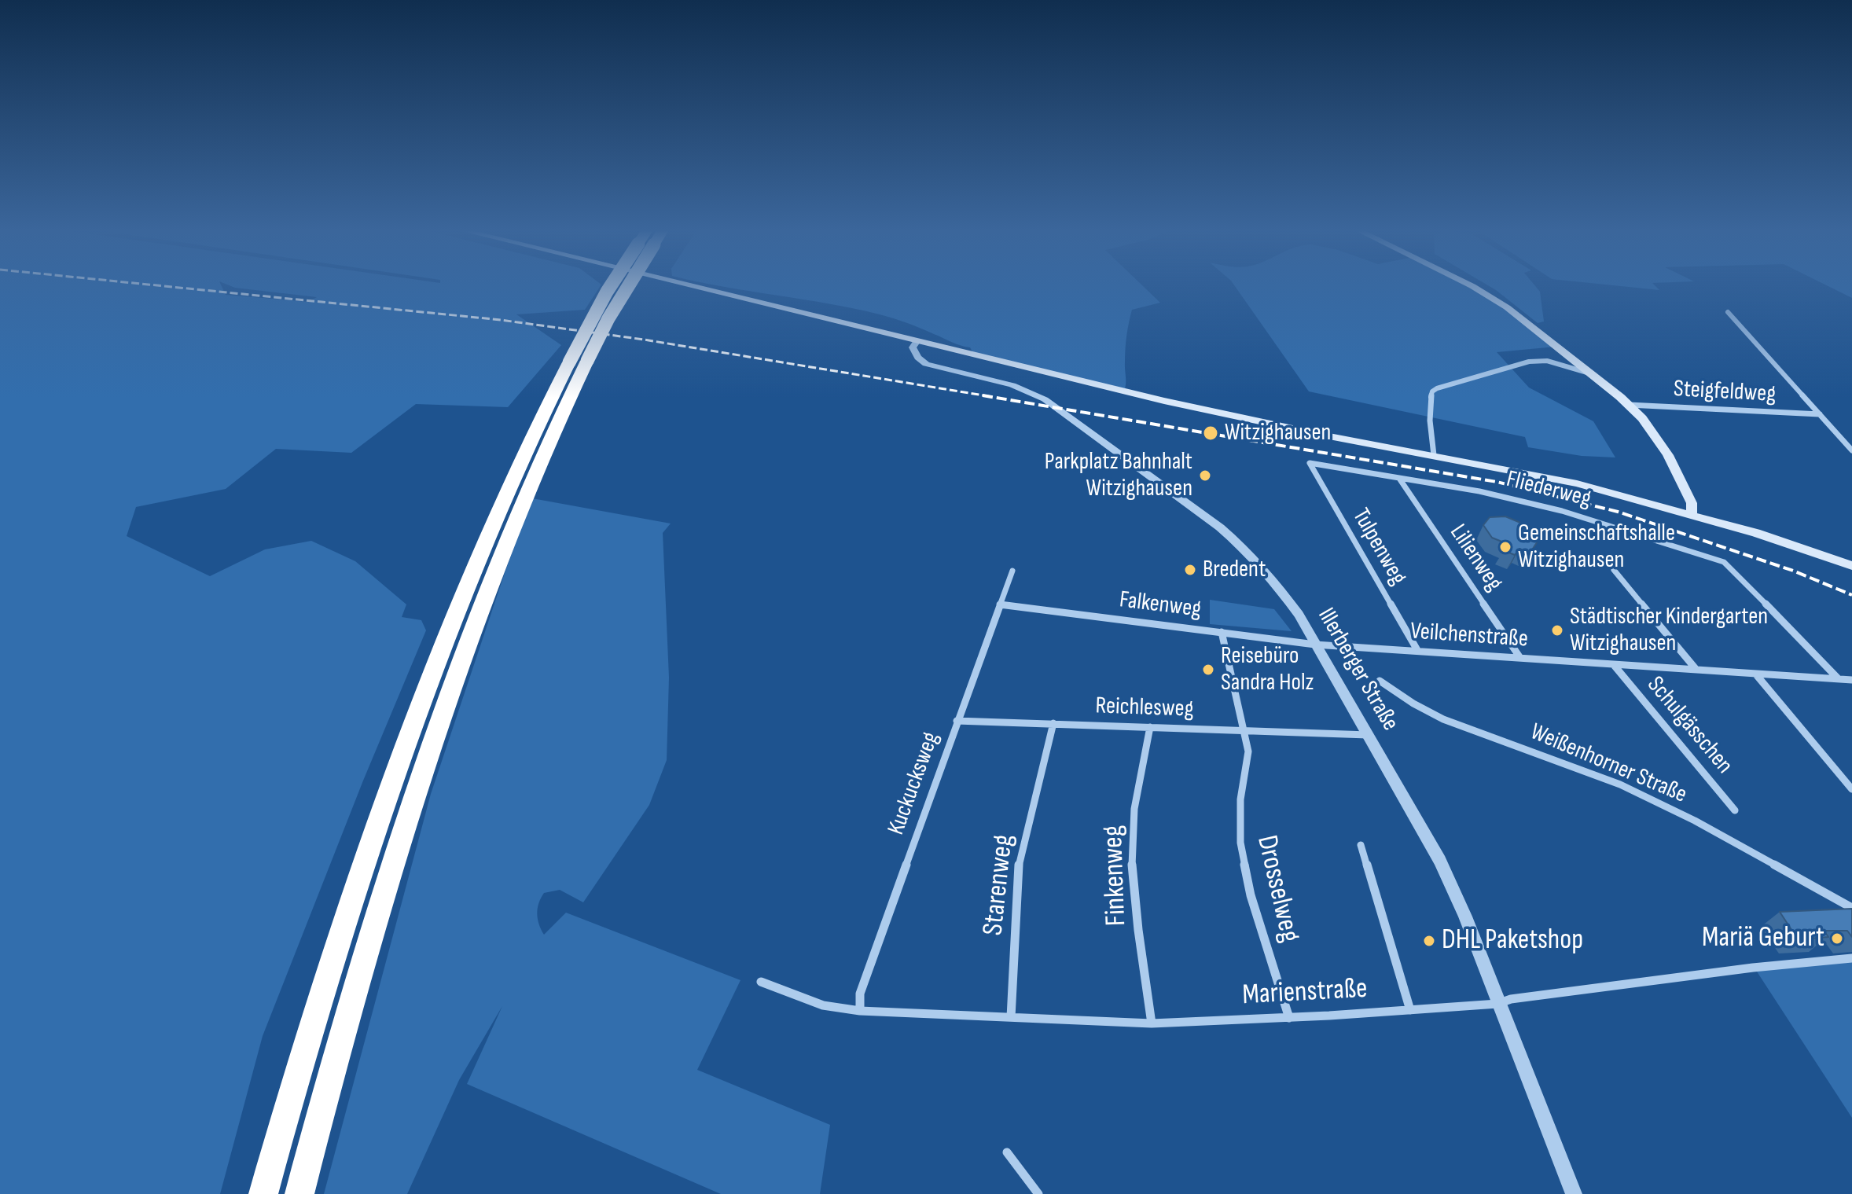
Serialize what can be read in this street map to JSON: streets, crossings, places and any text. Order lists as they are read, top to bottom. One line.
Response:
{"streets":{"street":["Steigfeldweg","Fliederweg","Tulpenweg","Lilienweg","Falkenweg","Veilchenstraße","Illerberger Straße","Reichlesweg","Schulgässchen","Weißenhorner Straße","Kuckucksweg","Finkenweg","Starenweg","Drosselweg","Marienstraße"]},"crossings":[["Fliederweg","Tulpenweg"],["Fliederweg","Lilienweg"],["Fliederweg","Veilchenstraße"],["Tulpenweg","Veilchenstraße"],["Lilienweg","Veilchenstraße"],["Falkenweg","Veilchenstraße"],["Falkenweg","Illerberger Straße"],["Falkenweg","Kuckucksweg"],["Falkenweg","Drosselweg"],["Veilchenstraße","Illerberger Straße"],["Veilchenstraße","Schulgässchen"],["Illerberger Straße","Reichlesweg"],["Illerberger Straße","Marienstraße"],["Reichlesweg","Kuckucksweg"],["Reichlesweg","Finkenweg"],["Reichlesweg","Starenweg"],["Reichlesweg","Drosselweg"],["Kuckucksweg","Marienstraße"],["Finkenweg","Marienstraße"],["Starenweg","Marienstraße"],["Drosselweg","Marienstraße"]],"places":["Witzighausen","Parkplatz Bahnhalt Witzighausen","Gemeinschaftshalle Witzighausen","Bredent","Städtischer Kindergarten Witzighausen","Reisebüro Sandra Holz","Mariä Geburt","DHL Paketshop"]}
